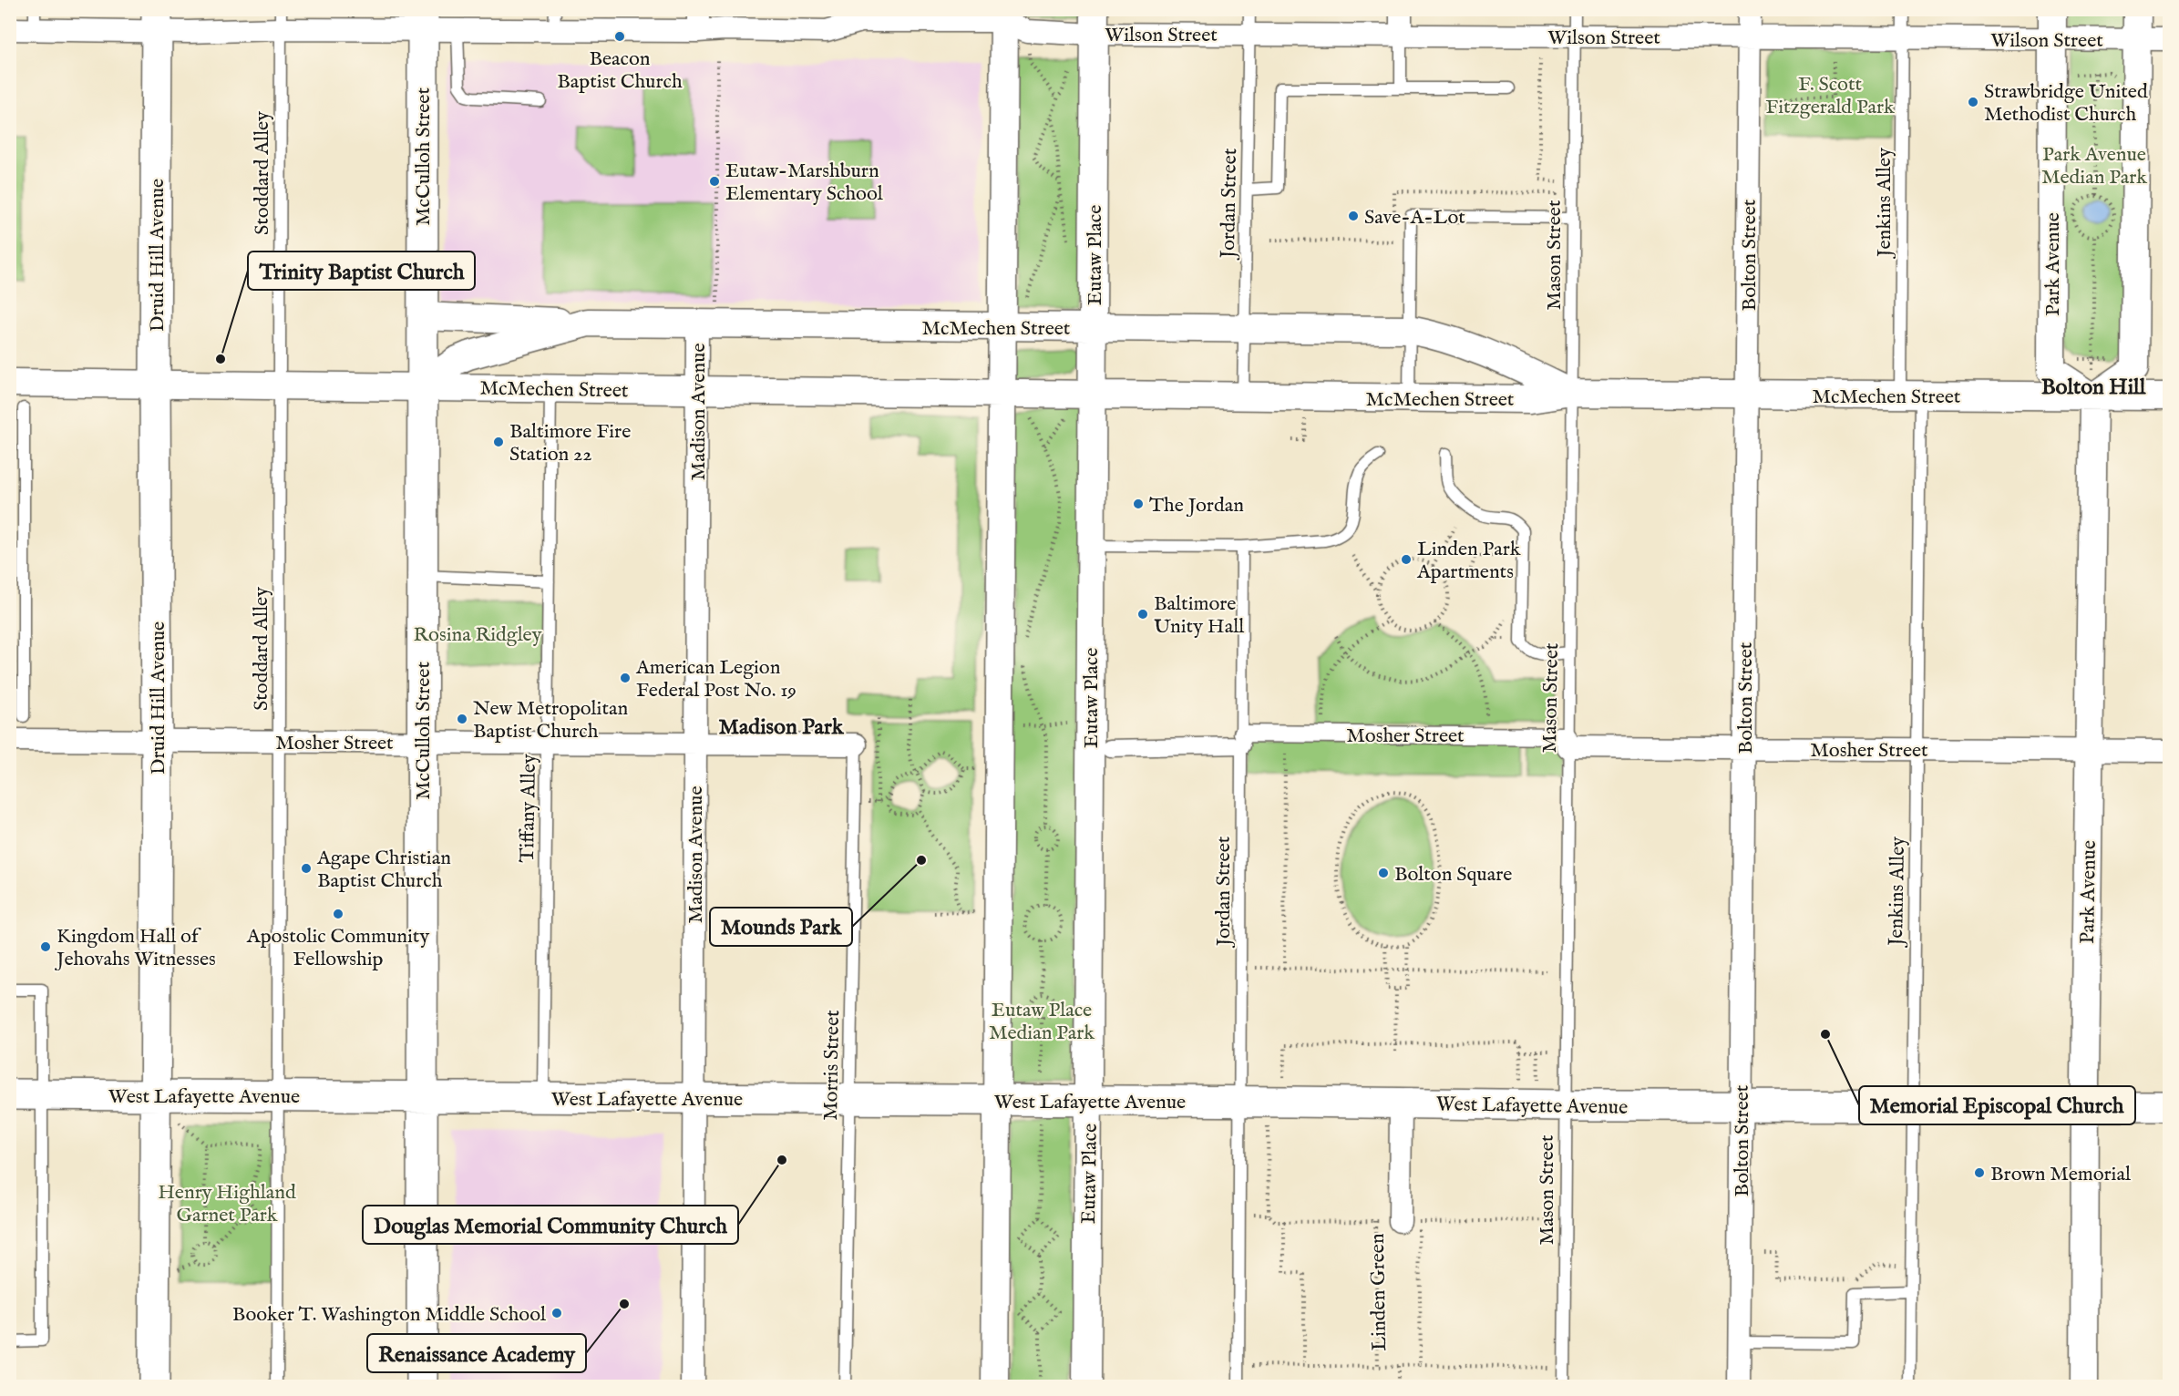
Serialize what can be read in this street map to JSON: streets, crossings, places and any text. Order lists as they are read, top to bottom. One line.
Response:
{"streets":{"main road":["McCulloh Street","Druid Hill Avenue","West Lafayette Avenue"],"street":["Wilson Street","Eutaw Place","Bolton Street","Park Avenue","McMechen Street","Madison Avenue","Mosher Street","Linden Green"],"lane":["Stoddard Alley","Jenkins Alley","Jordan Street","Mason Street","Tiffany Alley","Morris Street"]},"crossings":[["Wilson Street","McCulloh Street"],["Wilson Street","Stoddard Alley"],["Wilson Street","Jenkins Alley"],["Wilson Street","Jordan Street"],["Wilson Street","Druid Hill Avenue"],["Wilson Street","Eutaw Place"],["Wilson Street","Mason Street"],["Wilson Street","Bolton Street"],["Wilson Street","Park Avenue"],["McCulloh Street","McMechen Street"],["McCulloh Street","Mosher Street"],["McCulloh Street","West Lafayette Avenue"],["Stoddard Alley","McMechen Street"],["Stoddard Alley","Mosher Street"],["Stoddard Alley","West Lafayette Avenue"],["Jenkins Alley","McMechen Street"],["Jenkins Alley","Mosher Street"],["Jenkins Alley","West Lafayette Avenue"],["Jordan Street","McMechen Street"],["Jordan Street","Mosher Street"],["Jordan Street","West Lafayette Avenue"],["Druid Hill Avenue","McMechen Street"],["Druid Hill Avenue","Mosher Street"],["Druid Hill Avenue","West Lafayette Avenue"],["Eutaw Place","McMechen Street"],["Eutaw Place","West Lafayette Avenue"],["Mason Street","McMechen Street"],["Mason Street","Mosher Street"],["Mason Street","West Lafayette Avenue"],["Bolton Street","McMechen Street"],["Bolton Street","Mosher Street"],["Bolton Street","West Lafayette Avenue"],["Park Avenue","McMechen Street"],["Park Avenue","Mosher Street"],["Park Avenue","West Lafayette Avenue"],["McMechen Street","Madison Avenue"],["McMechen Street","Tiffany Alley"],["Madison Avenue","Mosher Street"],["Madison Avenue","West Lafayette Avenue"],["Mosher Street","Tiffany Alley"],["Mosher Street","Morris Street"],["Tiffany Alley","West Lafayette Avenue"],["Morris Street","West Lafayette Avenue"],["West Lafayette Avenue","Linden Green"]],"districts":["Bolton Hill","Madison Park"],"parks":["F. Scott Fitzgerald Park","Park Avenue Median Park","Rosina Ridgley","Eutaw Place Median Park","Henry Highland Garnet Park"],"places":["Beacon Baptist Church","Strawbridge United Methodist Church","Eutaw-Marshburn Elementary School","Save-A-Lot","Trinity Baptist Church","Baltimore Fire Station 22","The Jordan","Linden Park Apartments","Baltimore Unity Hall","American Legion Federal Post No. 19","New Metropolitan Baptist Church","Mounds Park","Agape Christian Baptist Church","Bolton Square","Apostolic Community Fellowship","Kingdom Hall of Jehovahs Witnesses","Memorial Episcopal Church","Douglas Memorial Community Church","Brown Memorial","Renaissance Academy","Booker T. Washington Middle School"]}
